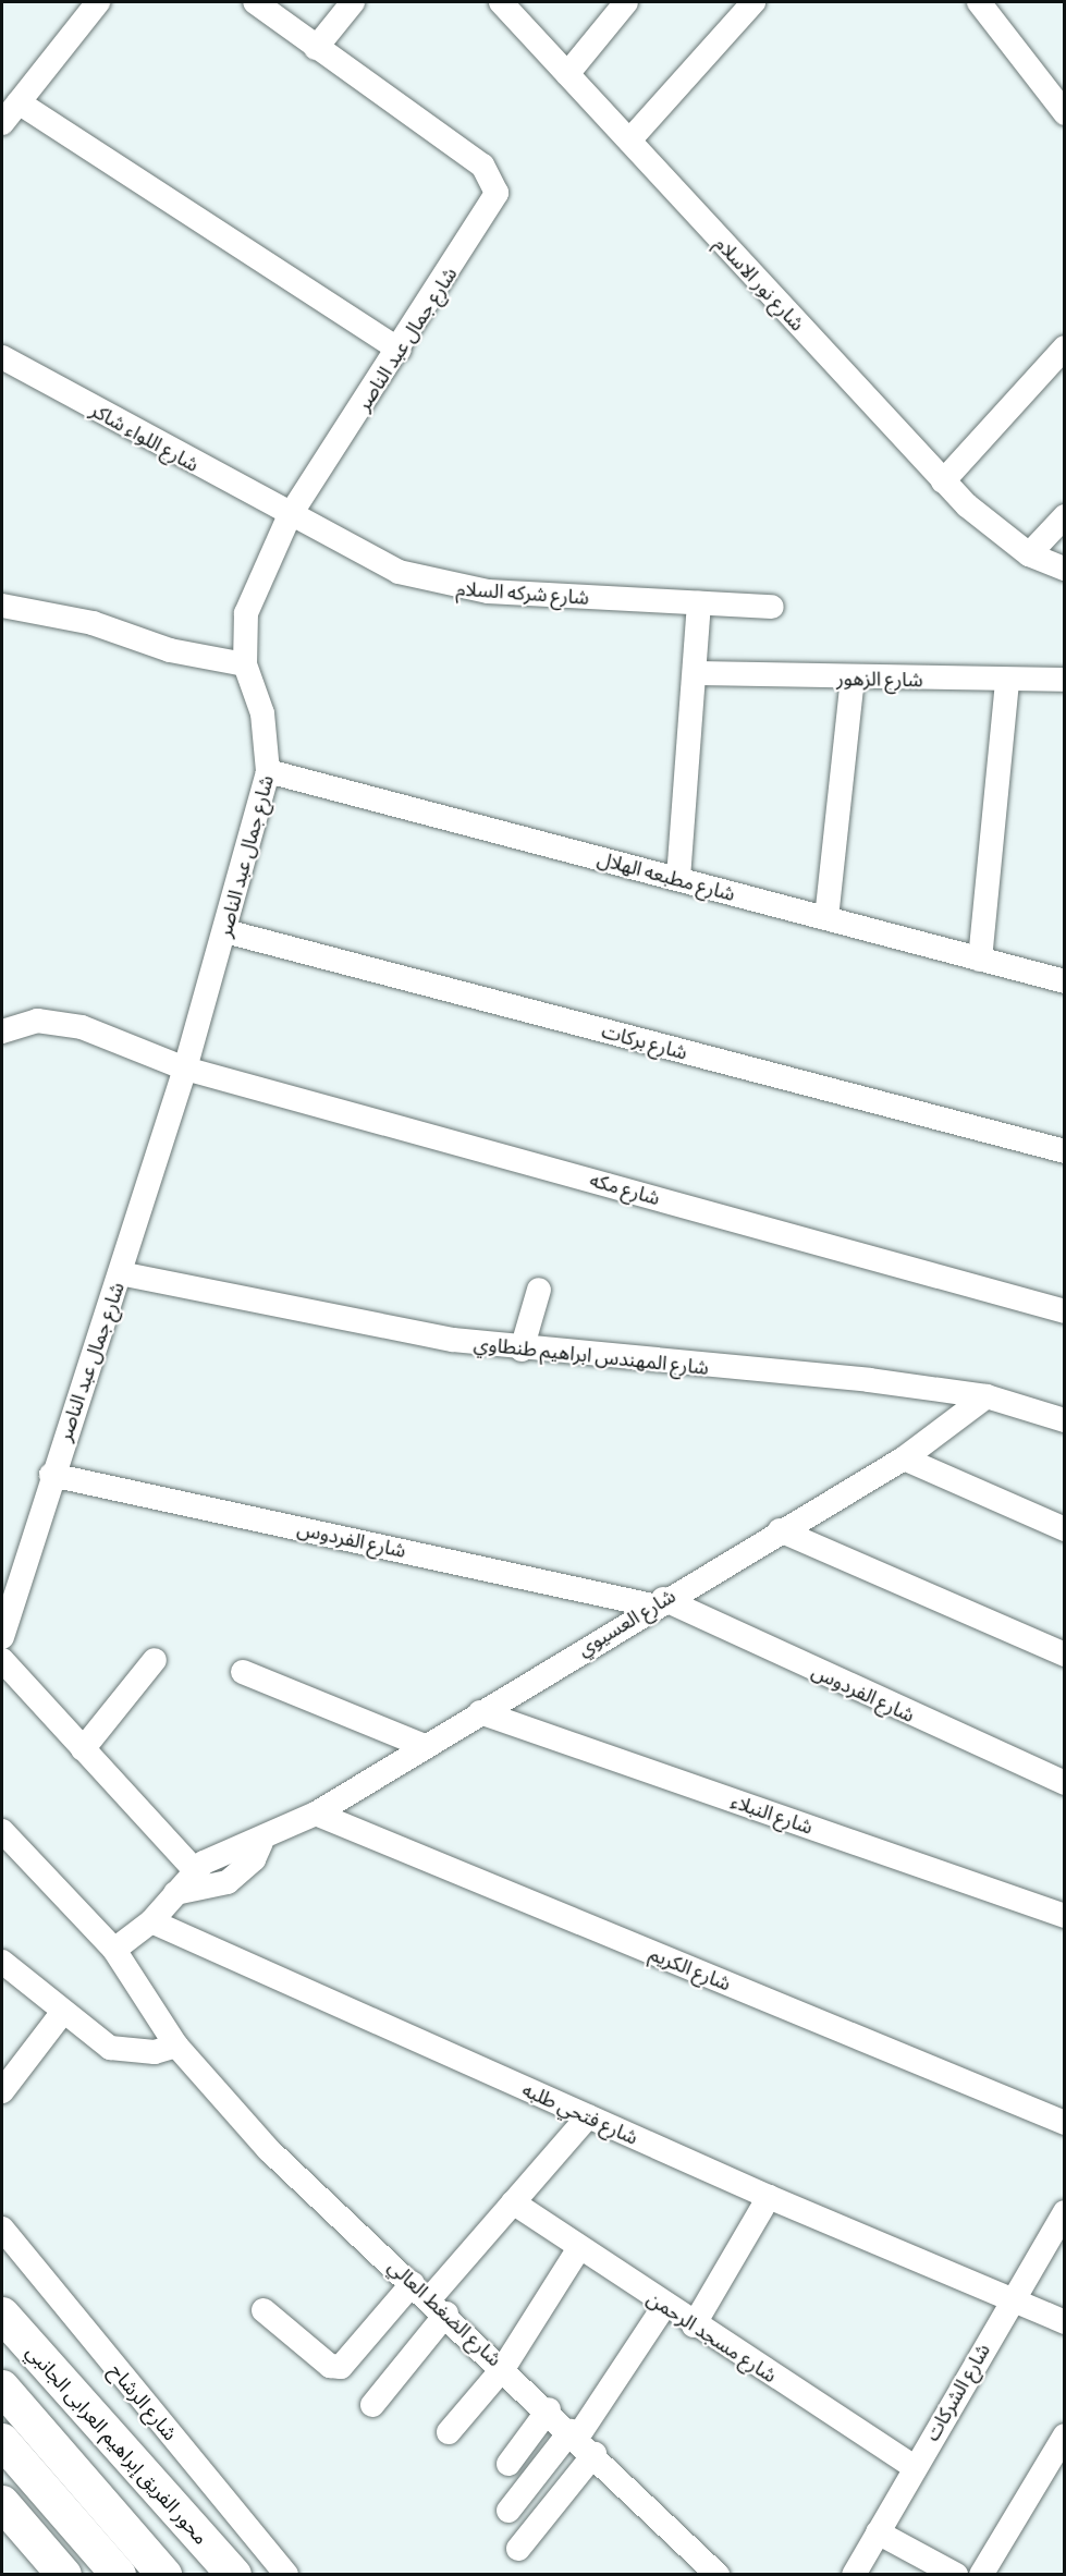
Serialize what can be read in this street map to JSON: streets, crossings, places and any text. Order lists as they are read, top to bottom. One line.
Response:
{"streets":{"street":["شارع نور الاسلام","شارع جمال عبد الناصر","شارع اللواء شاكر","شارع شركه السلام","شارع الزهور","شارع مطبعه الهلال","شارع بركات","شارع مكه","شارع المهندس ابراهيم طنطاوي","شارع الفردوس","شارع العسيوي","شارع النبلاء","شارع الكريم","شارع فتحي طلبه","شارع الضغط العالي","شارع مسجد الرحمن","شارع الشركات","شارع الرشاح","محور الفريق إبراهيم العرابى الجانبي"]},"crossings":[["شارع جمال عبد الناصر","شارع اللواء شاكر"],["شارع جمال عبد الناصر","شارع شركه السلام"],["شارع جمال عبد الناصر","شارع مطبعه الهلال"],["شارع جمال عبد الناصر","شارع بركات"],["شارع جمال عبد الناصر","شارع مكه"],["شارع جمال عبد الناصر","شارع المهندس ابراهيم طنطاوي"],["شارع جمال عبد الناصر","شارع الفردوس"],["شارع اللواء شاكر","شارع شركه السلام"],["شارع المهندس ابراهيم طنطاوي","شارع العسيوي"],["شارع الفردوس","شارع العسيوي"],["شارع العسيوي","شارع النبلاء"],["شارع العسيوي","شارع الكريم"],["شارع العسيوي","شارع فتحي طلبه"],["شارع العسيوي","شارع الضغط العالي"],["شارع فتحي طلبه","شارع الشركات"],["شارع مسجد الرحمن","شارع الشركات"]]}
